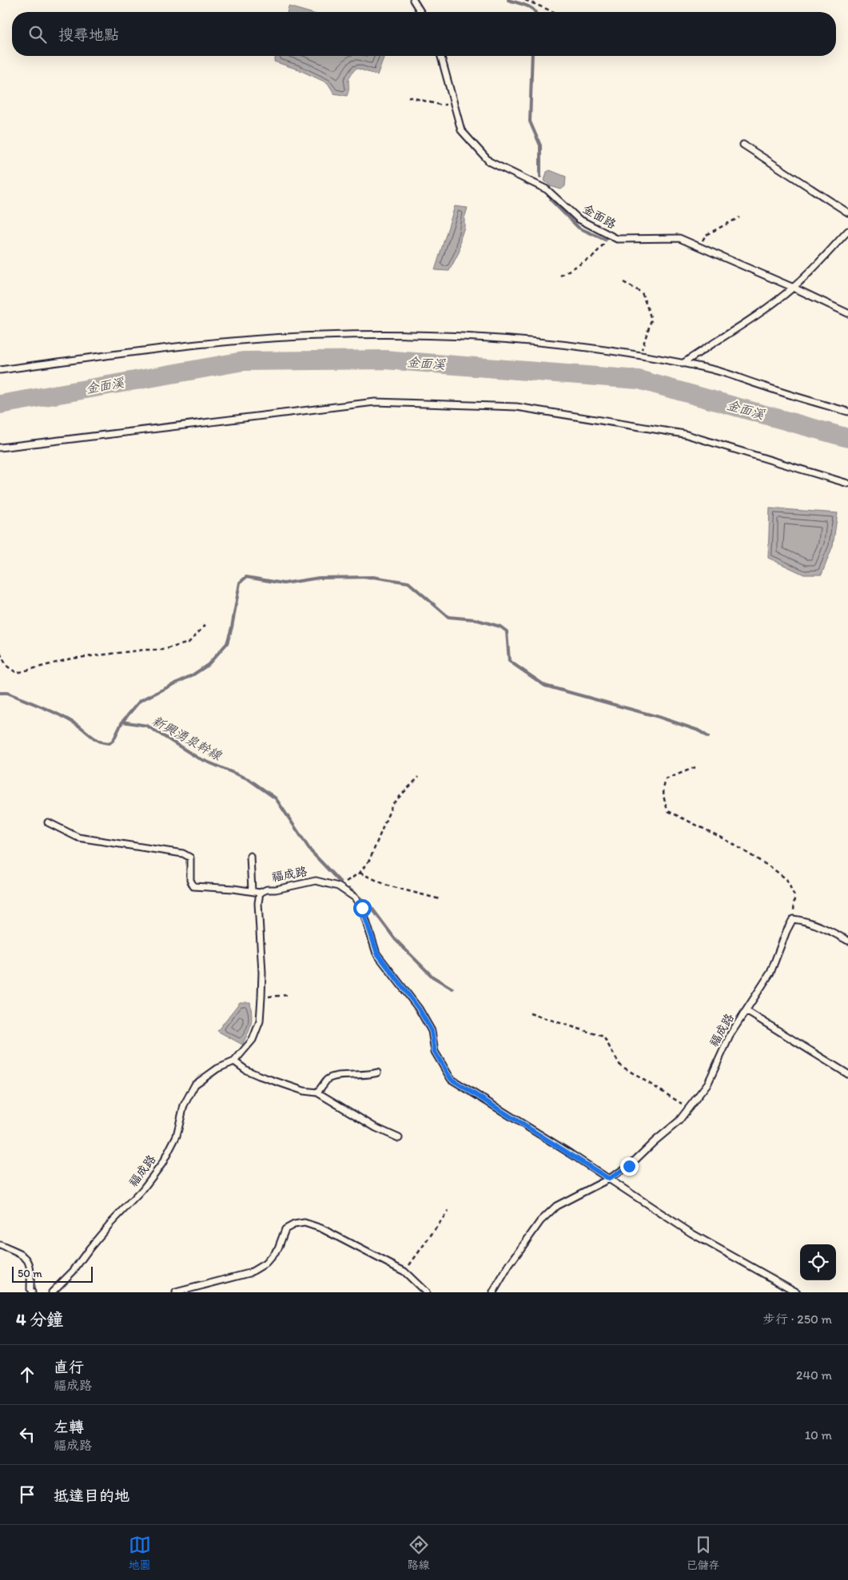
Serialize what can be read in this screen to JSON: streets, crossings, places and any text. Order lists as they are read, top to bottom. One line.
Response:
{"streets":{"lane":["金面路","福成路"]},"water":["金面溪","新興湧泉幹線"],"scale_bar":"50 m","page":{"search":"搜尋地點","scale":"50 m","heading":["4 分鐘","步行 · 250 m"],"list":[["直行","福成路","240 m"],["左轉","福成路","10 m"],"抵達目的地"],"nav":["地圖","路線","已儲存"]}}
